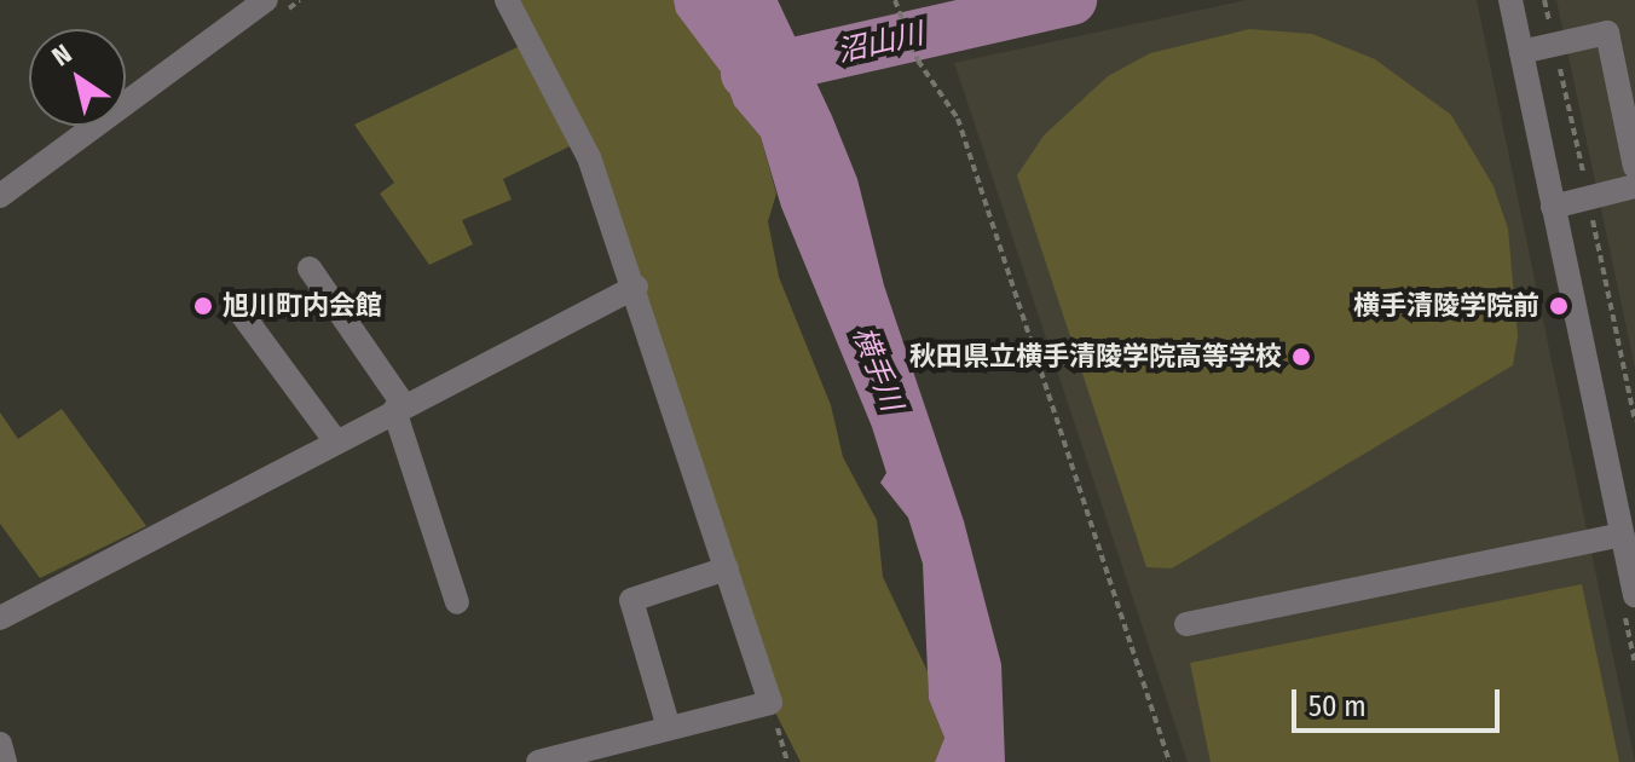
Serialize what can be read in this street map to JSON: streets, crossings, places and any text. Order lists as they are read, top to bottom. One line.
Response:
{"water":["沼山川","横手川"],"places":["旭川町内会館","横手清陵学院前","秋田県立横手清陵学院高等学校"],"scale_bar":"50 m","north":"top left"}
